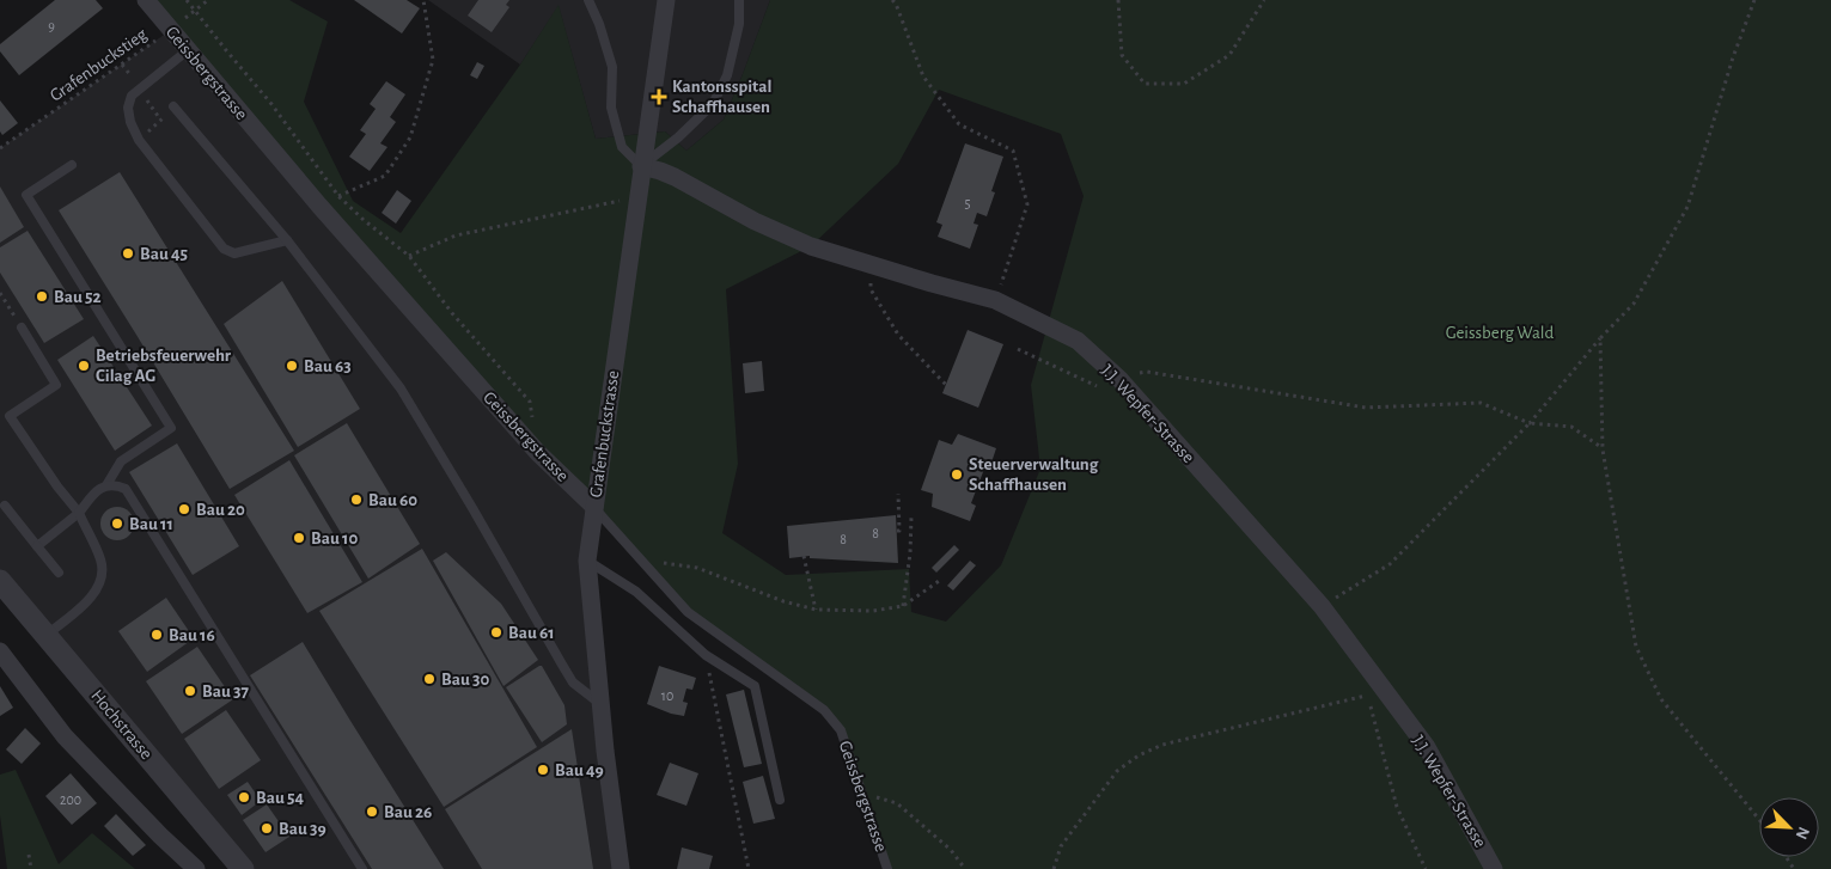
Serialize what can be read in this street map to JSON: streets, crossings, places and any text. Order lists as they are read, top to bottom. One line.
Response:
{"streets":{"street":["Geissbergstrasse","J.J. Wepfer-Strasse","Grafenbuckstrasse","Hochstrasse"],"path":["Grafenbuckstieg"]},"crossings":[["Grafenbuckstieg","Geissbergstrasse"],["Geissbergstrasse","Grafenbuckstrasse"],["J.J. Wepfer-Strasse","Grafenbuckstrasse"]],"parks":["Geissberg Wald"],"places":{"health":["Kantonsspital Schaffhausen"],"other":["Bau 45","Bau 52","Betriebsfeuerwehr Cilag AG","Bau 63","Steuerverwaltung Schaffhausen","Bau 60","Bau 20","Bau 11","Bau 10","Bau 61","Bau 16","Bau 30","Bau 37","Bau 49","Bau 54","Bau 26","Bau 39"]},"house_numbers":["9","5","8","8","10","200"],"north":"bottom right"}
